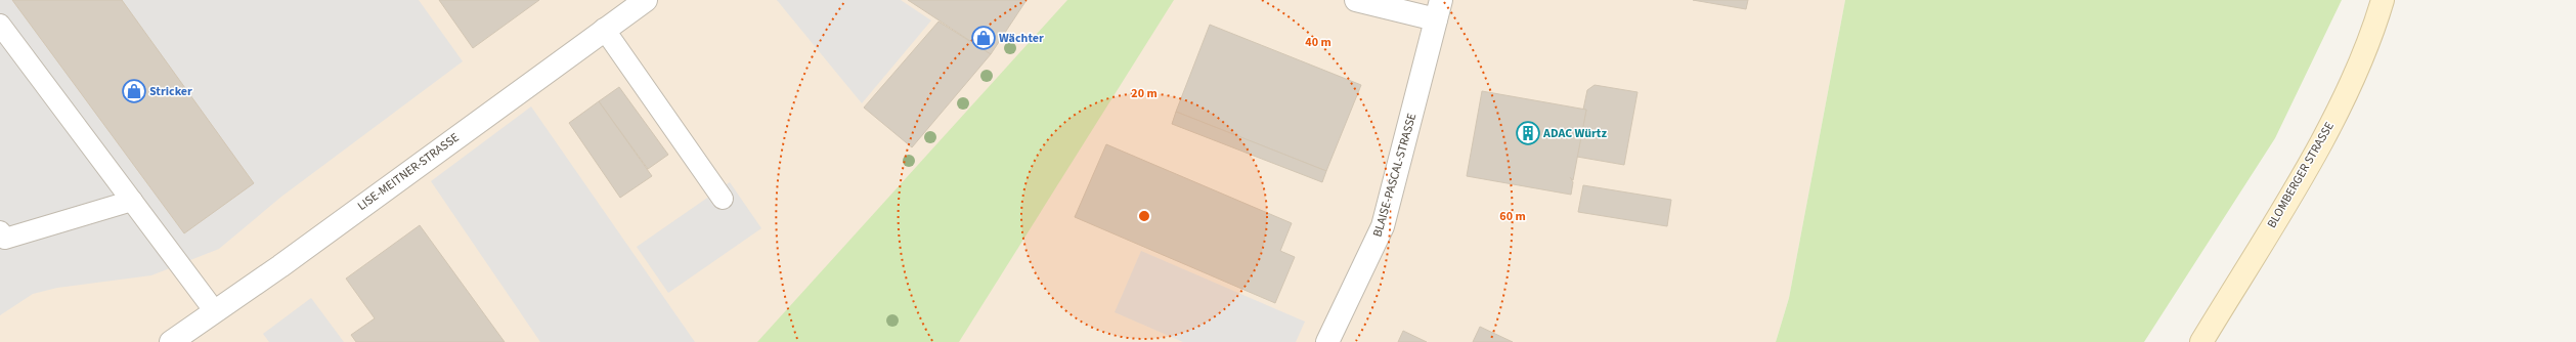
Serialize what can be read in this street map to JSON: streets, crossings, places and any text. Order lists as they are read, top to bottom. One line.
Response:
{"streets":{"main road":["BLOMBERGER STRASSE"],"street":["LISE-MEITNER-STRASSE","BLAISE-PASCAL-STRASSE"]},"places":{"shop":["Wächter","Stricker"],"building":["ADAC Würtz"]},"rings":["40 m","20 m","60 m"]}
